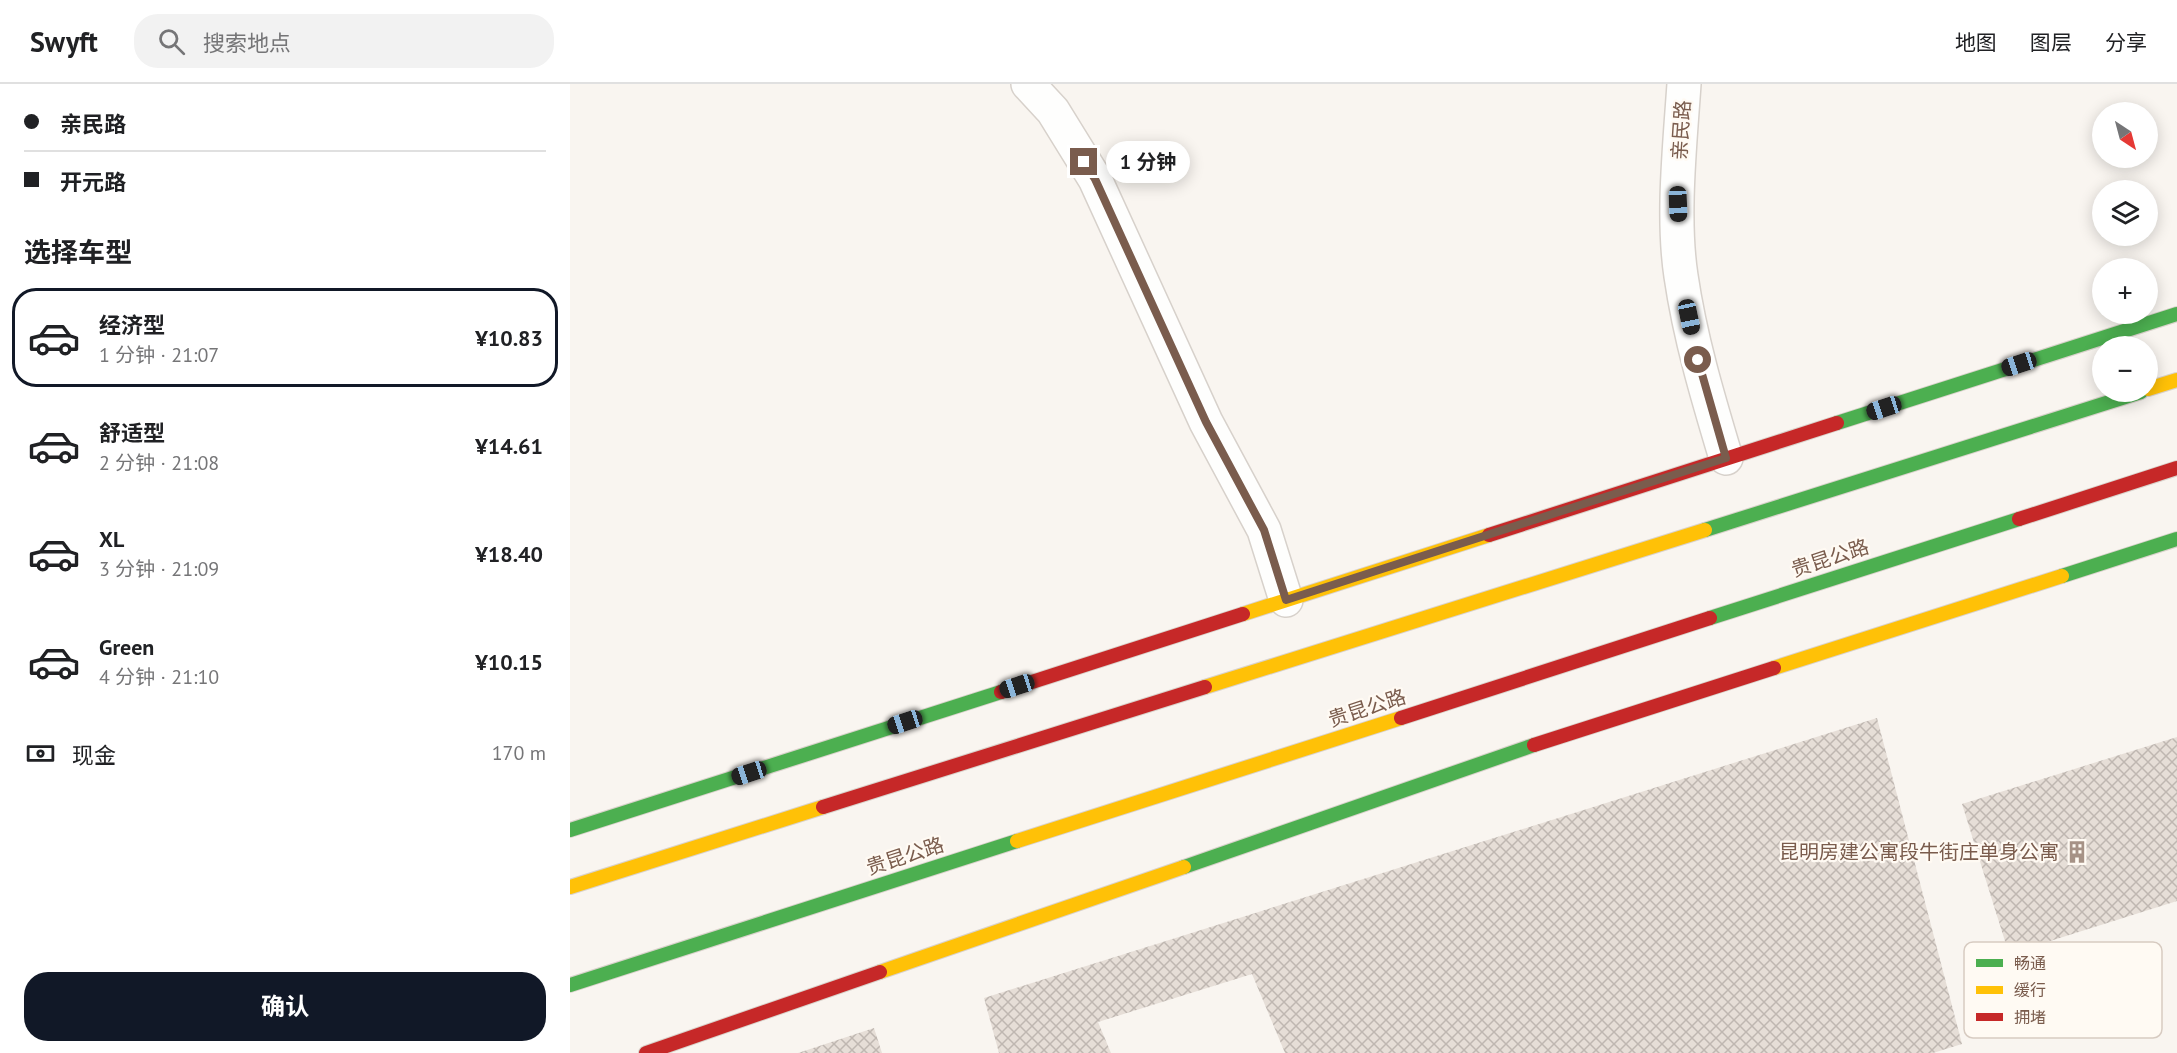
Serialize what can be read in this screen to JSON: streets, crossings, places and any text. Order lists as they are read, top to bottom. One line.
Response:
{"streets":{"main road":["贵昆公路"],"street":["亲民路"]},"places":{"building":["昆明房建公寓段牛街庄单身公寓"]},"legend":["畅通","缓行","拥堵"],"north":"bottom right","page":{"header":"Swyft","search":"搜索地点","nav":["地图","图层","分享"],"banner":["亲民路","开元路"],"map_buttons":["+","−"],"bubble":"1 分钟","heading":"选择车型","list":[{"name":"经济型","note":"1 分钟 · 21:07","value":"¥10.83"},{"name":"舒适型","note":"2 分钟 · 21:08","value":"¥14.61"},{"name":"XL","note":"3 分钟 · 21:09","value":"¥18.40"},{"name":"Green","note":"4 分钟 · 21:10","value":"¥10.15"}],"pay":["现金","170 m"],"buttons":"确认"}}
